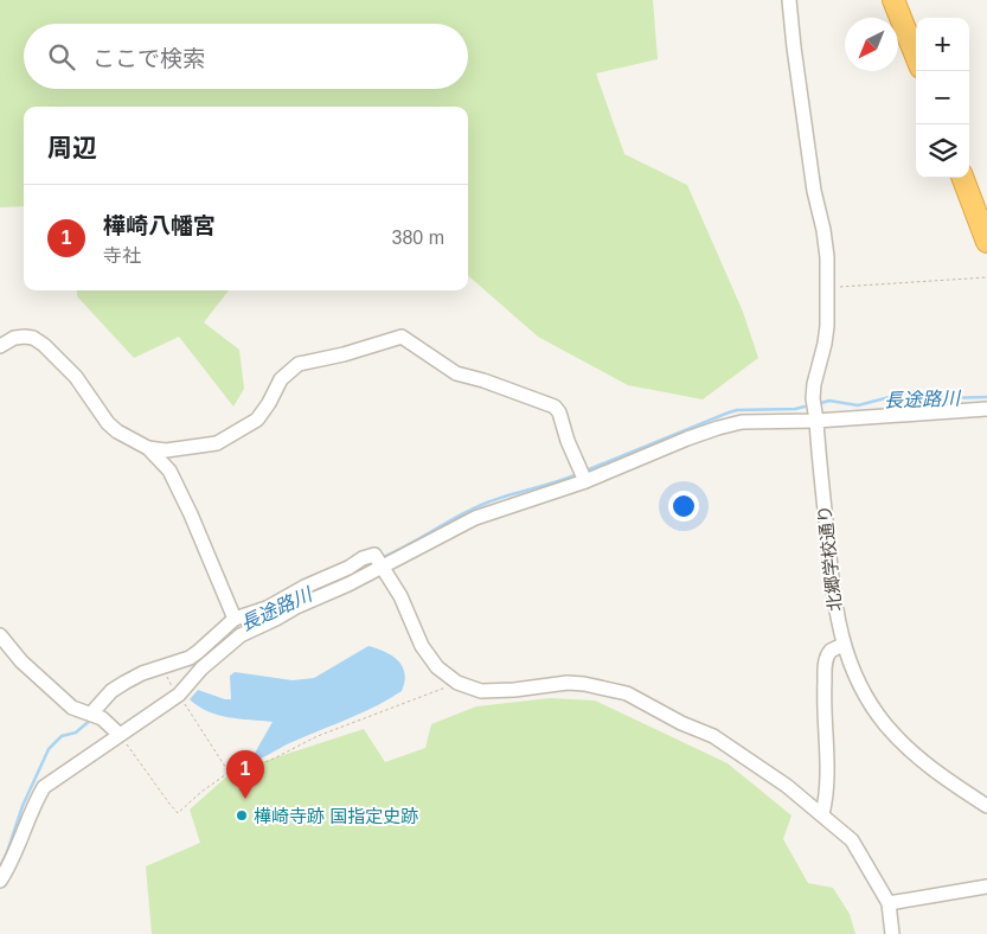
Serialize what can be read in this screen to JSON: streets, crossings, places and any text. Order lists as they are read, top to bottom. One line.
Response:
{"streets":{"street":["北郷学校通り"]},"water":["長途路川"],"places":["樺崎寺跡 国指定史跡"],"north":"bottom left","page":{"map_buttons":["+","−"],"search":"ここで検索","heading":"周辺","list":[{"mark":"1","name":"樺崎八幡宮","note":"寺社","value":"380 m"}],"pins":"1"}}
